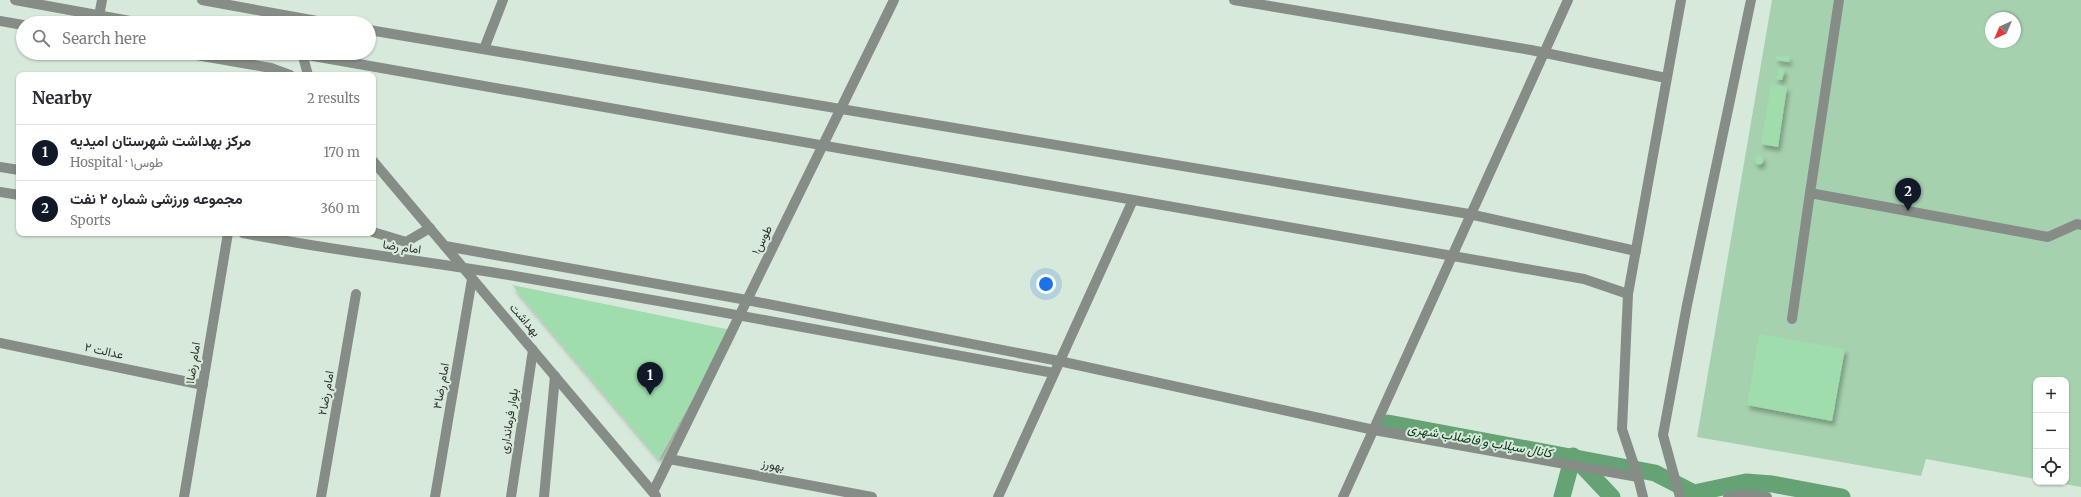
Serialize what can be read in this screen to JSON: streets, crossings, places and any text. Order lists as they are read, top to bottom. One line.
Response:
{"streets":{"street":["طوس۱","امام رضا","بهداشت","عدالت ۲","امام رضا۱","امام رضا۳","امام رضا۲","بلوار فرمانداری","بهورز"]},"crossings":[["طوس۱","امام رضا"],["طوس۱","بهداشت"],["طوس۱","بهورز"],["امام رضا","بهداشت"],["بهداشت","امام رضا۳"],["بهداشت","بلوار فرمانداری"],["عدالت ۲","امام رضا۱"]],"water":["کانال سیلاب و فاضلاب شهری"],"north":"bottom left","page":{"search":"Search here","heading":["Nearby","2 results"],"list":[{"mark":"1","name":"مرکز بهداشت شهرستان امیدیه","note":"Hospital · طوس۱","value":"170 m"},{"mark":"2","name":"مجموعه ورزشی شماره ۲ نفت","note":"Sports","value":"360 m"}],"pins":["2","1"],"map_buttons":["+","−"]}}
